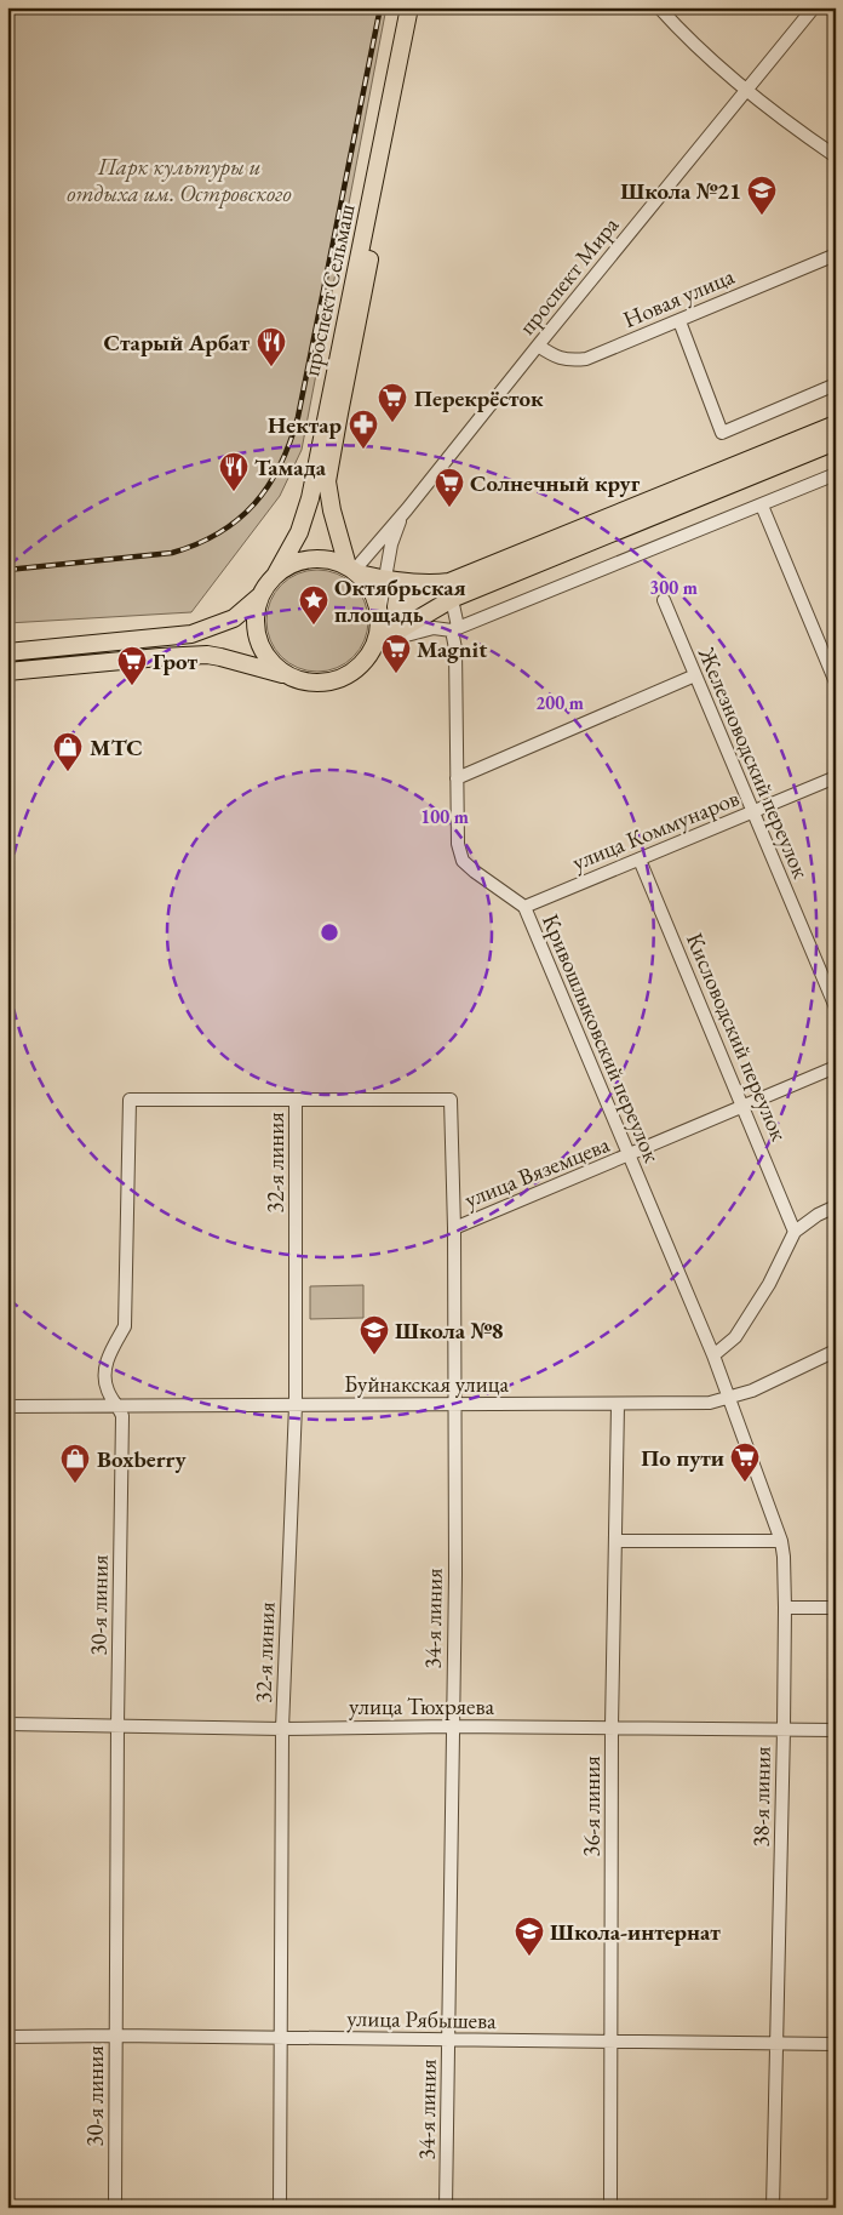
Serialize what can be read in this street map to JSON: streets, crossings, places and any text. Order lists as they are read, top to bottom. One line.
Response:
{"streets":{"main road":["проспект Сельмаш"],"street":["проспект Мира","Новая улица","Железноводский переулок","улица Коммунаров","Кисловодский переулок","Кривошлыковский переулок","32-я линия","улица Вяземцева","Буйнакская улица","30-я линия","34-я линия","улица Тюхряева","38-я линия","36-я линия","улица Рябышева"]},"crossings":[["проспект Мира","проспект Сельмаш"],["проспект Мира","Новая улица"],["Железноводский переулок","улица Коммунаров"],["улица Коммунаров","Кисловодский переулок"],["улица Коммунаров","Кривошлыковский переулок"],["Кисловодский переулок","улица Вяземцева"],["Кривошлыковский переулок","улица Вяземцева"],["Кривошлыковский переулок","Буйнакская улица"],["Кривошлыковский переулок","38-я линия"],["32-я линия","Буйнакская улица"],["32-я линия","30-я линия"],["32-я линия","34-я линия"],["32-я линия","улица Тюхряева"],["32-я линия","улица Рябышева"],["улица Вяземцева","34-я линия"],["Буйнакская улица","30-я линия"],["Буйнакская улица","34-я линия"],["Буйнакская улица","38-я линия"],["Буйнакская улица","36-я линия"],["30-я линия","улица Тюхряева"],["30-я линия","улица Рябышева"],["34-я линия","улица Тюхряева"],["34-я линия","улица Рябышева"],["улица Тюхряева","38-я линия"],["улица Тюхряева","36-я линия"],["38-я линия","улица Рябышева"],["36-я линия","улица Рябышева"]],"parks":["Парк культуры и отдыха им. Островского"],"places":{"school or university":["Школа №21","Школа №8","Школа-интернат"],"restaurant":["Старый Арбат","Тамада"],"supermarket":["Перекрёсток","Солнечный круг","Magnit","Грот","По пути"],"pharmacy":["Нектар"],"place":["Октябрьская площадь"],"shop":["МТС","Boxberry"]},"rings":["300 m","200 m","100 m"]}
